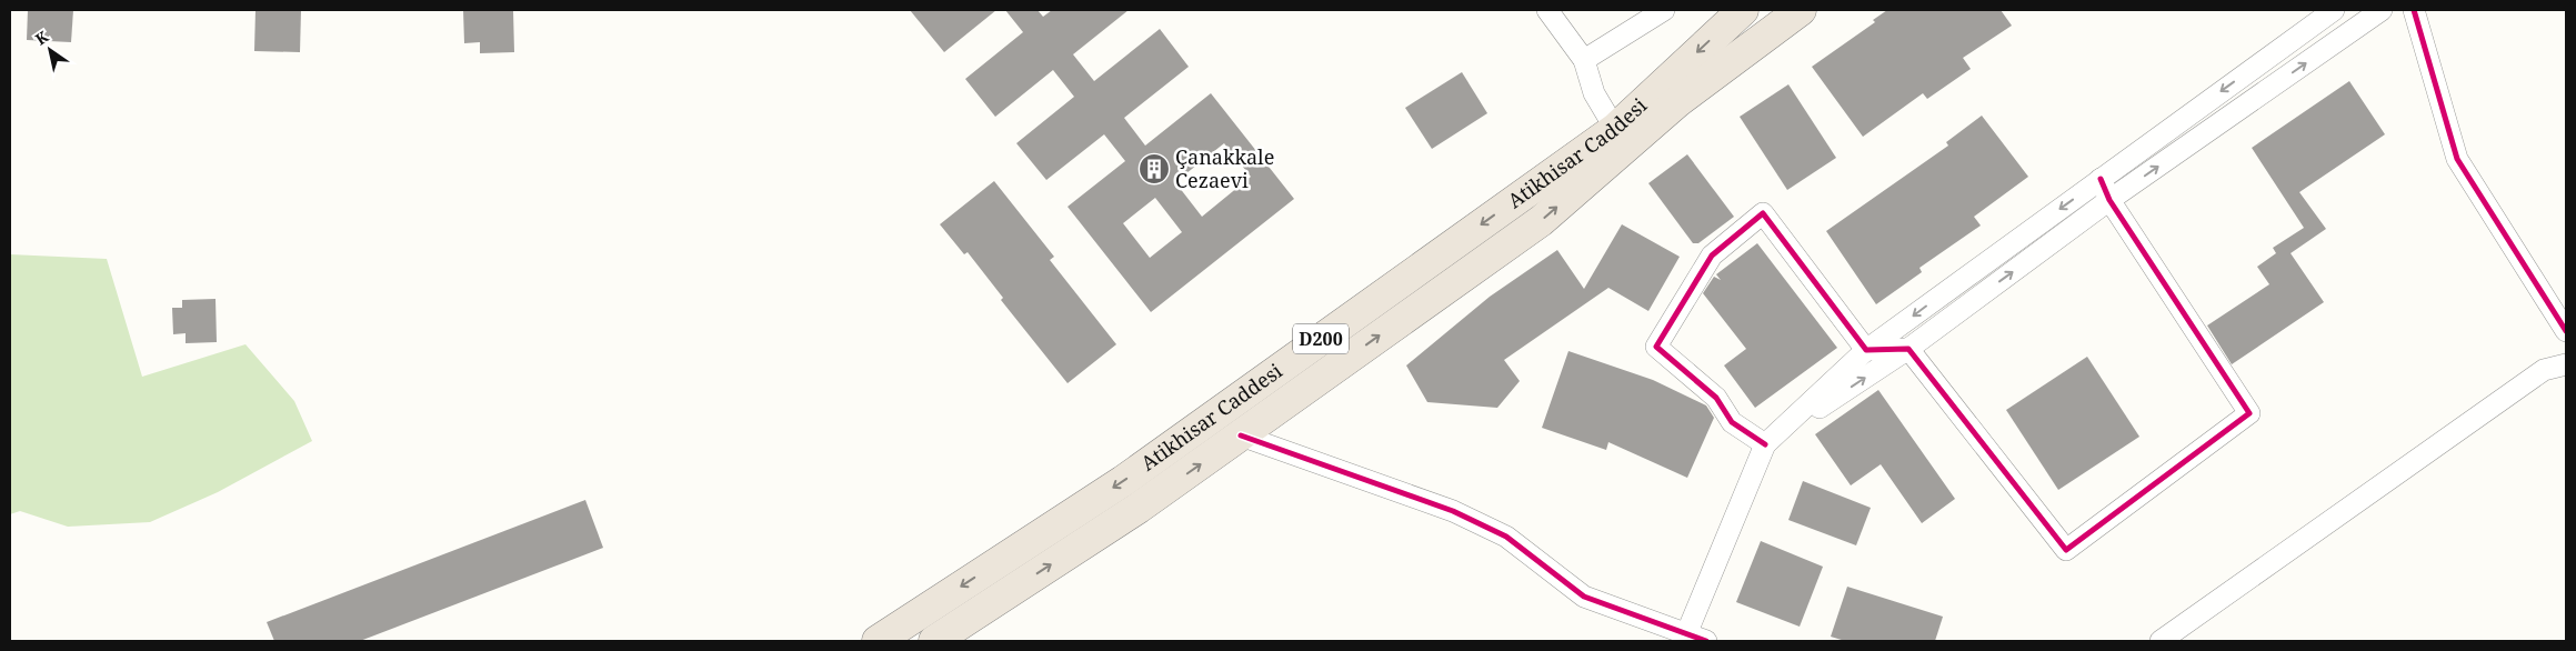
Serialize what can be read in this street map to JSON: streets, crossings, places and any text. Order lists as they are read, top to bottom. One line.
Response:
{"streets":{"highway":["Atikhisar Caddesi","D200"]},"places":{"building":["Çanakkale Cezaevi"]},"north":"top left"}
